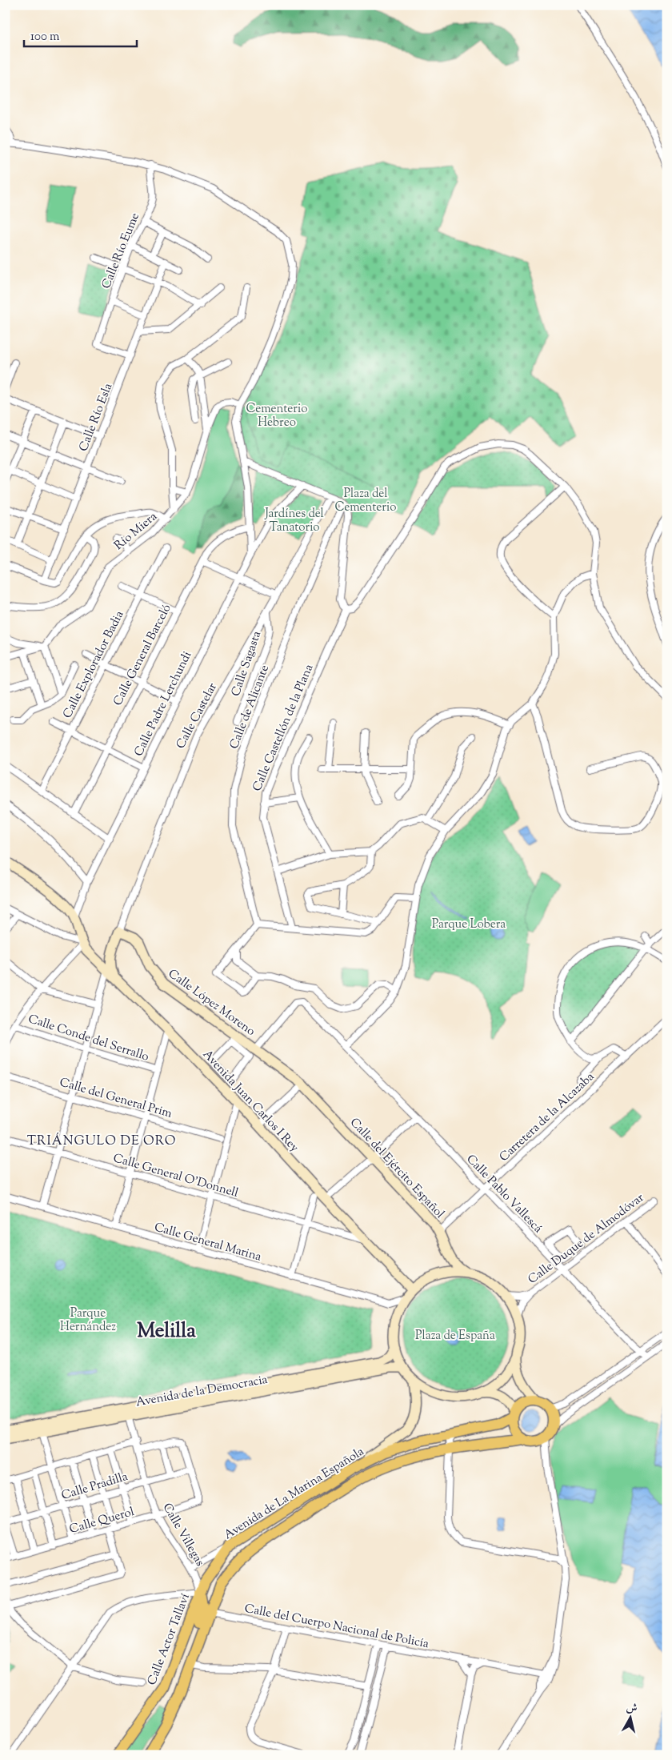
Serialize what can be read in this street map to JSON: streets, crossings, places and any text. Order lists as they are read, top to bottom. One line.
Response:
{"streets":{"main road":["Calle Castelar","Calle López Moreno","Avenida Juan Carlos I Rey","Calle del Ejército Español","Avenida de la Democracia","Avenida de La Marina Española","Calle Actor Tallaví"],"street":["Calle Río Eume","Calle Río Esla","Río Miera","Calle General Barceló","Calle Sagasta","Calle Explorador Badia","Calle Padre Lerchundi","Calle de Alicante","Calle Castellón de la Plana","Calle Conde del Serrallo","Calle del General Prim","Carretera de la Alcazaba","Calle General O'Donnell","Calle Pablo Vallescá","Calle Duque de Almodóvar","Calle General Marina","Calle Pradilla","Calle Querol","Calle Villegas","Calle del Cuerpo Nacional de Policía"]},"crossings":[["Calle Río Eume","Calle Río Esla"],["Calle Sagasta","Calle Castelar"],["Calle Castelar","Calle López Moreno"],["Calle López Moreno","Calle del Ejército Español"],["Calle López Moreno","Calle Pablo Vallescá"],["Avenida Juan Carlos I Rey","Calle del Ejército Español"],["Avenida Juan Carlos I Rey","Calle General O'Donnell"],["Avenida Juan Carlos I Rey","Calle Duque de Almodóvar"],["Avenida Juan Carlos I Rey","Calle General Marina"],["Avenida Juan Carlos I Rey","Avenida de la Democracia"],["Carretera de la Alcazaba","Calle del Ejército Español"],["Carretera de la Alcazaba","Calle Pablo Vallescá"],["Calle del Ejército Español","Calle Duque de Almodóvar"],["Calle del Ejército Español","Calle General Marina"],["Calle del Ejército Español","Avenida de la Democracia"],["Calle Pablo Vallescá","Calle Duque de Almodóvar"],["Calle Duque de Almodóvar","Calle General Marina"],["Calle Duque de Almodóvar","Avenida de la Democracia"],["Calle General Marina","Avenida de la Democracia"],["Avenida de la Democracia","Calle Villegas"],["Calle Pradilla","Calle Querol"],["Calle Pradilla","Calle Villegas"],["Avenida de La Marina Española","Calle Villegas"],["Avenida de La Marina Española","Calle del Cuerpo Nacional de Policía"],["Avenida de La Marina Española","Calle Actor Tallaví"],["Calle Querol","Calle Villegas"],["Calle Villegas","Calle Actor Tallaví"]],"districts":["TRIÁNGULO DE ORO","Melilla"],"parks":["Cementerio Hebreo","Plaza del Cementerio","Jardínes del Tanatorio","Parque Lobera","Parque Hernández","Plaza de España"],"scale_bar":"100 m","north":"top"}
